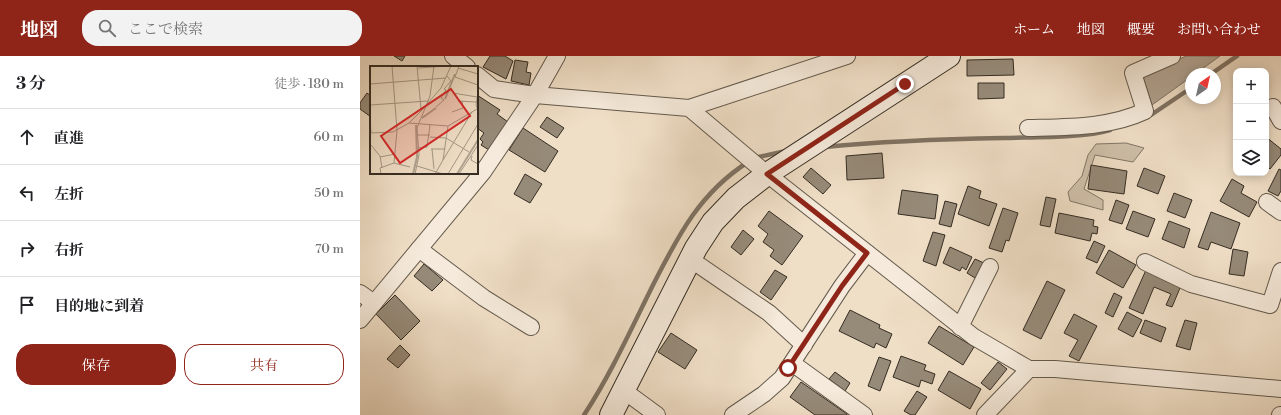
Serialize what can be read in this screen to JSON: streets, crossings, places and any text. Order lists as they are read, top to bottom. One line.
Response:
{"north":"top right","page":{"header":"地図","search":"ここで検索","nav":["ホーム","地図","概要","お問い合わせ"],"heading":["3 分","徒歩 · 180 m"],"map_buttons":["+","−"],"list":[["直進","60 m"],["左折","50 m"],["右折","70 m"],"目的地に到着"],"buttons":["保存","共有"]}}
